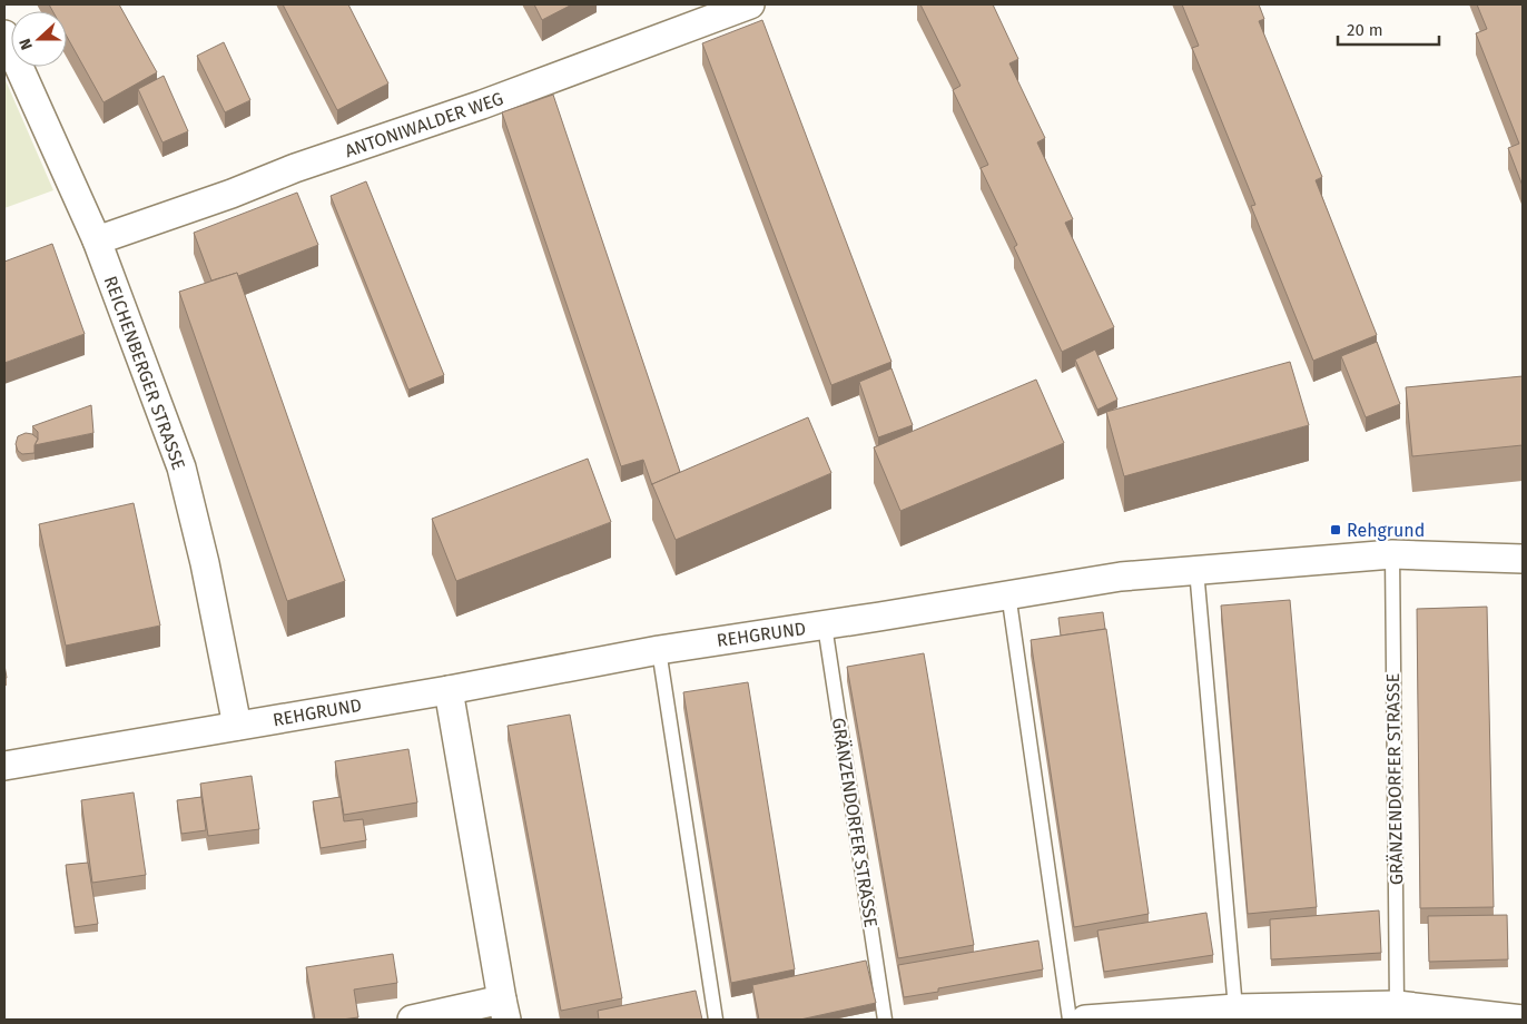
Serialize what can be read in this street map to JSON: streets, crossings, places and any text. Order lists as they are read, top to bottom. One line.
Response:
{"streets":{"street":["ANTONIWALDER WEG","REICHENBERGER STRASSE","REHGRUND"],"lane":["GRÄNZENDORFER STRASSE"]},"crossings":[["ANTONIWALDER WEG","REICHENBERGER STRASSE"],["REICHENBERGER STRASSE","REHGRUND"],["REHGRUND","GRÄNZENDORFER STRASSE"]],"places":{"transit":["Rehgrund"]},"scale_bar":"20 m","north":"left"}
